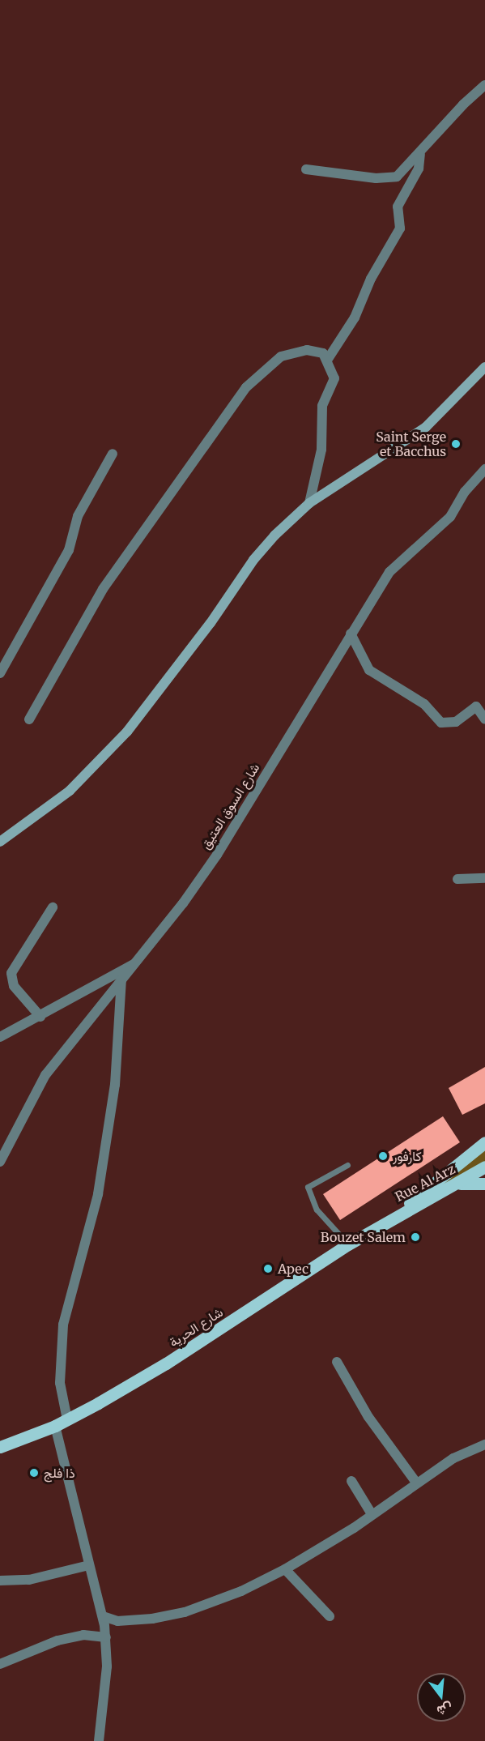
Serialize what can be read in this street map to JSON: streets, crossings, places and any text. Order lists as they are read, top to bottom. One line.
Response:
{"streets":{"main road":["Rue Al Arz","شارع الحرية"],"street":["شارع السوق العتيق"]},"crossings":[["Rue Al Arz","شارع الحرية"]],"places":["Saint Serge et Bacchus","كارفور","Bouzet Salem","Apec","ذا فلج"],"north":"bottom"}
